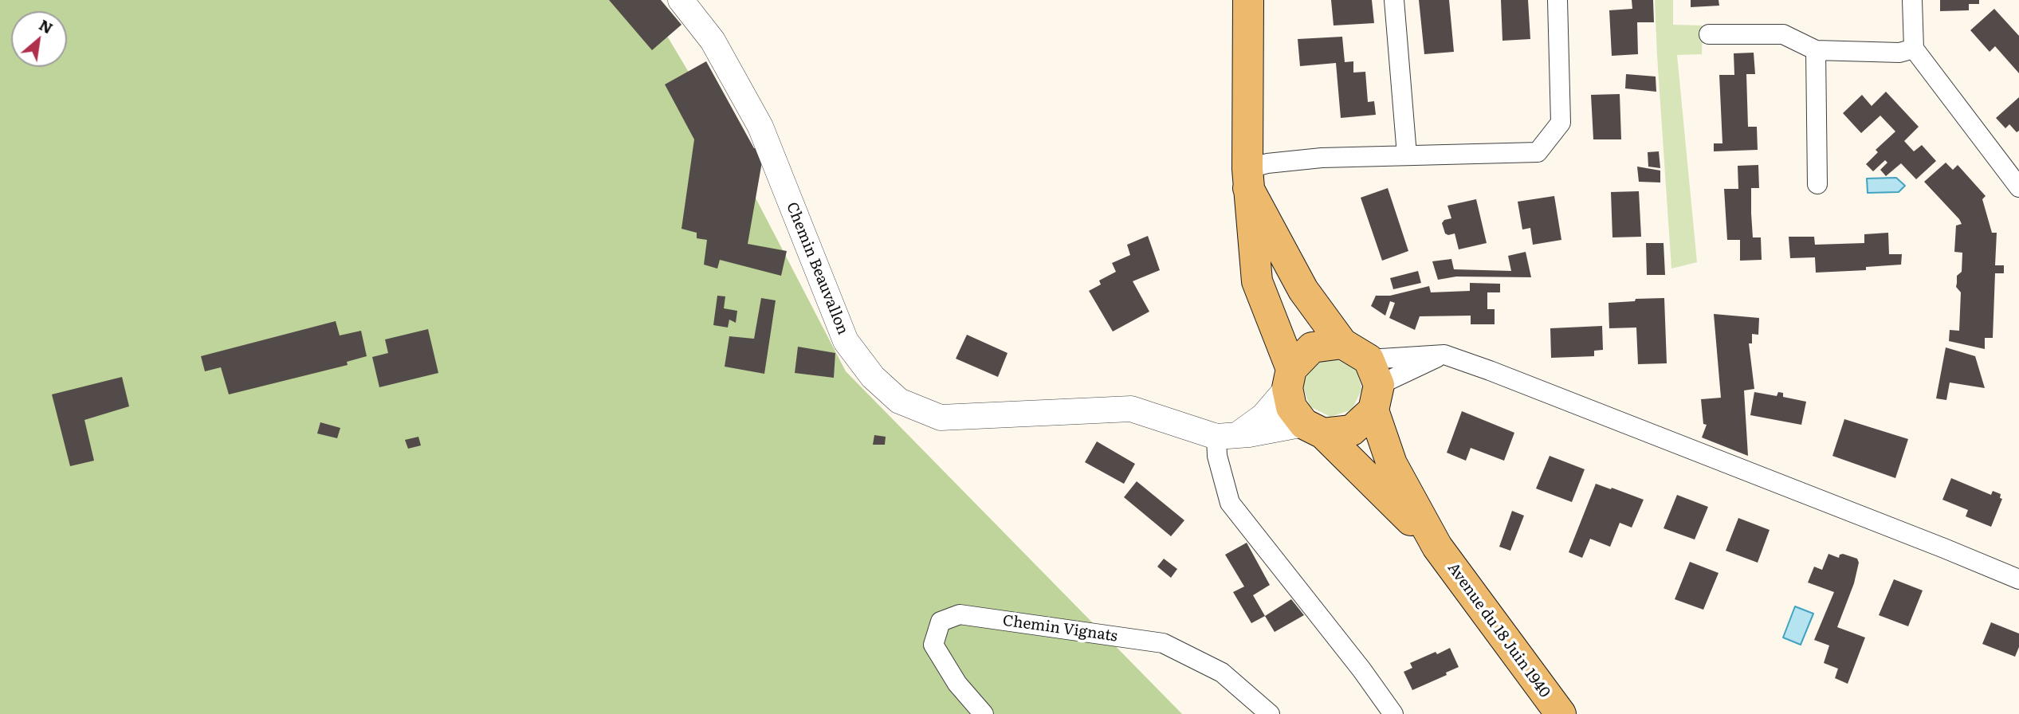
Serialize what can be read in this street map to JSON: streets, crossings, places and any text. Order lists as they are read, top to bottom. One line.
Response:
{"streets":{"main road":["Avenue du 18 Juin 1940"],"street":["Chemin Beauvallon","Chemin Vignats"]},"crossings":[["Chemin Beauvallon","Avenue du 18 Juin 1940"]],"north":"top right"}
